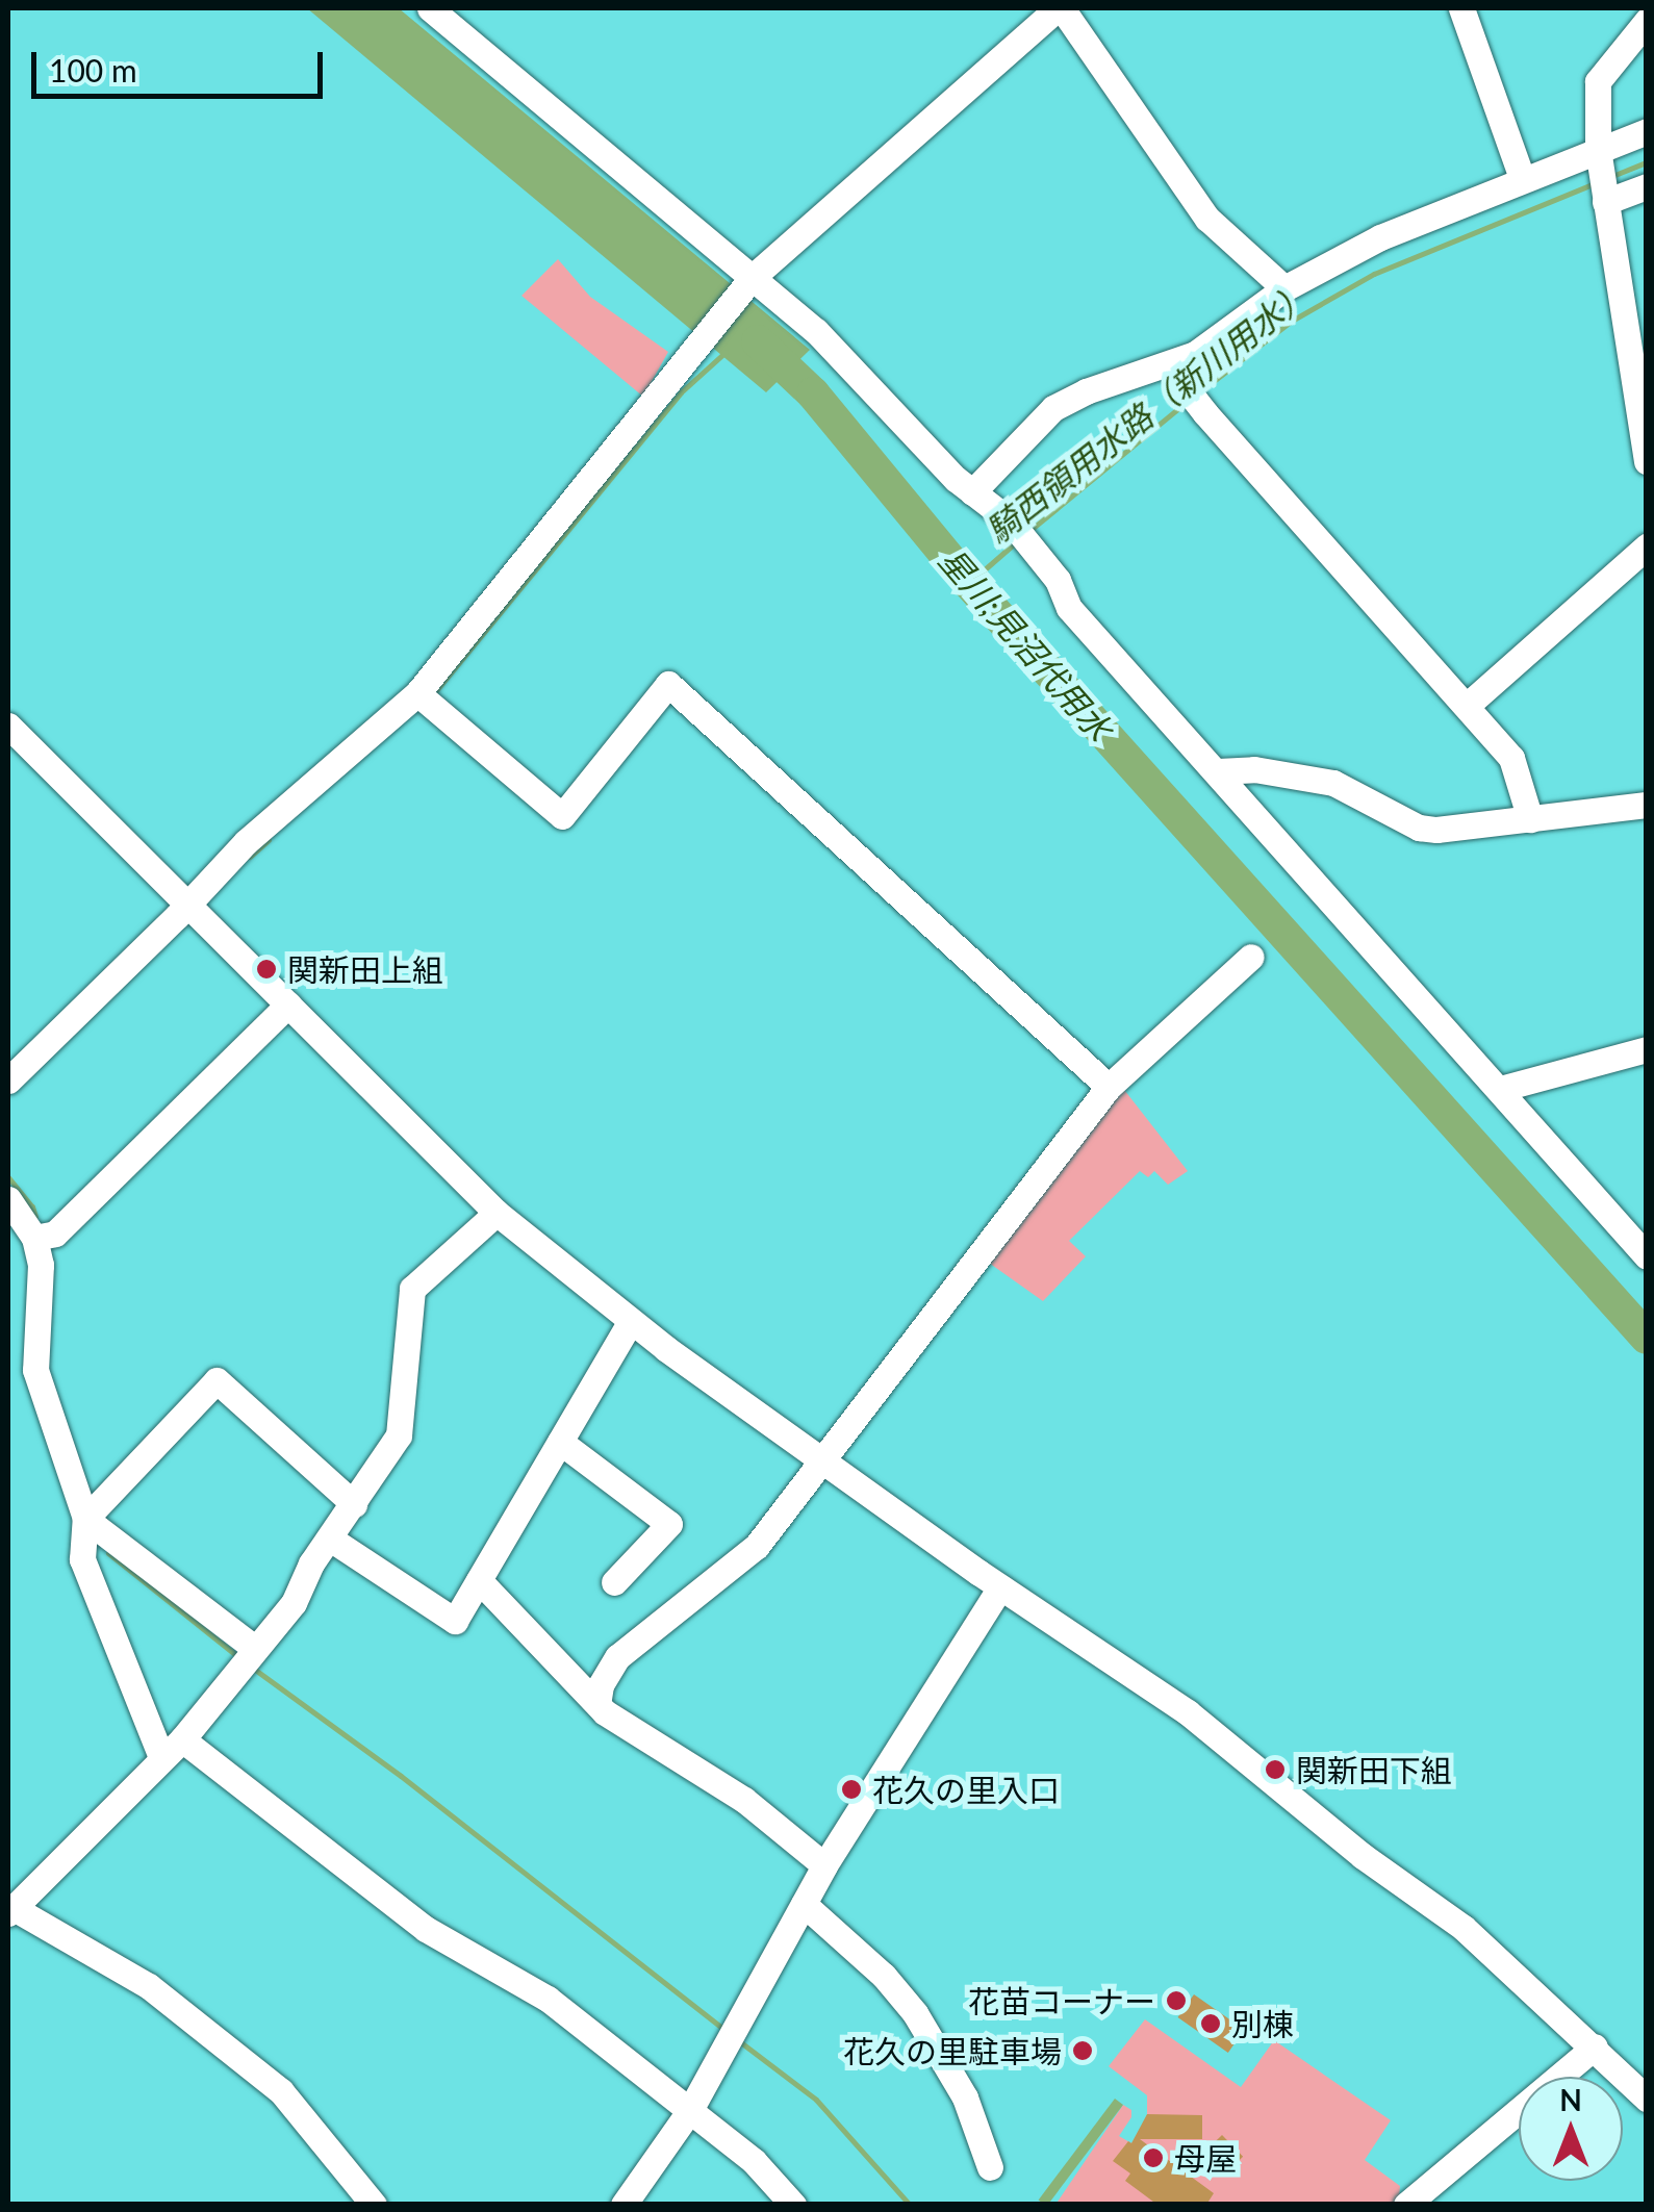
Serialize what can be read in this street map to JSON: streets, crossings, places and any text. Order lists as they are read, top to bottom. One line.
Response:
{"water":["騎西領用水路（新川用水）","星川;見沼代用水"],"places":["関新田上組","関新田下組","花久の里入口","花苗コーナー","別棟","花久の里駐車場","母屋"],"scale_bar":"100 m","north":"top"}
